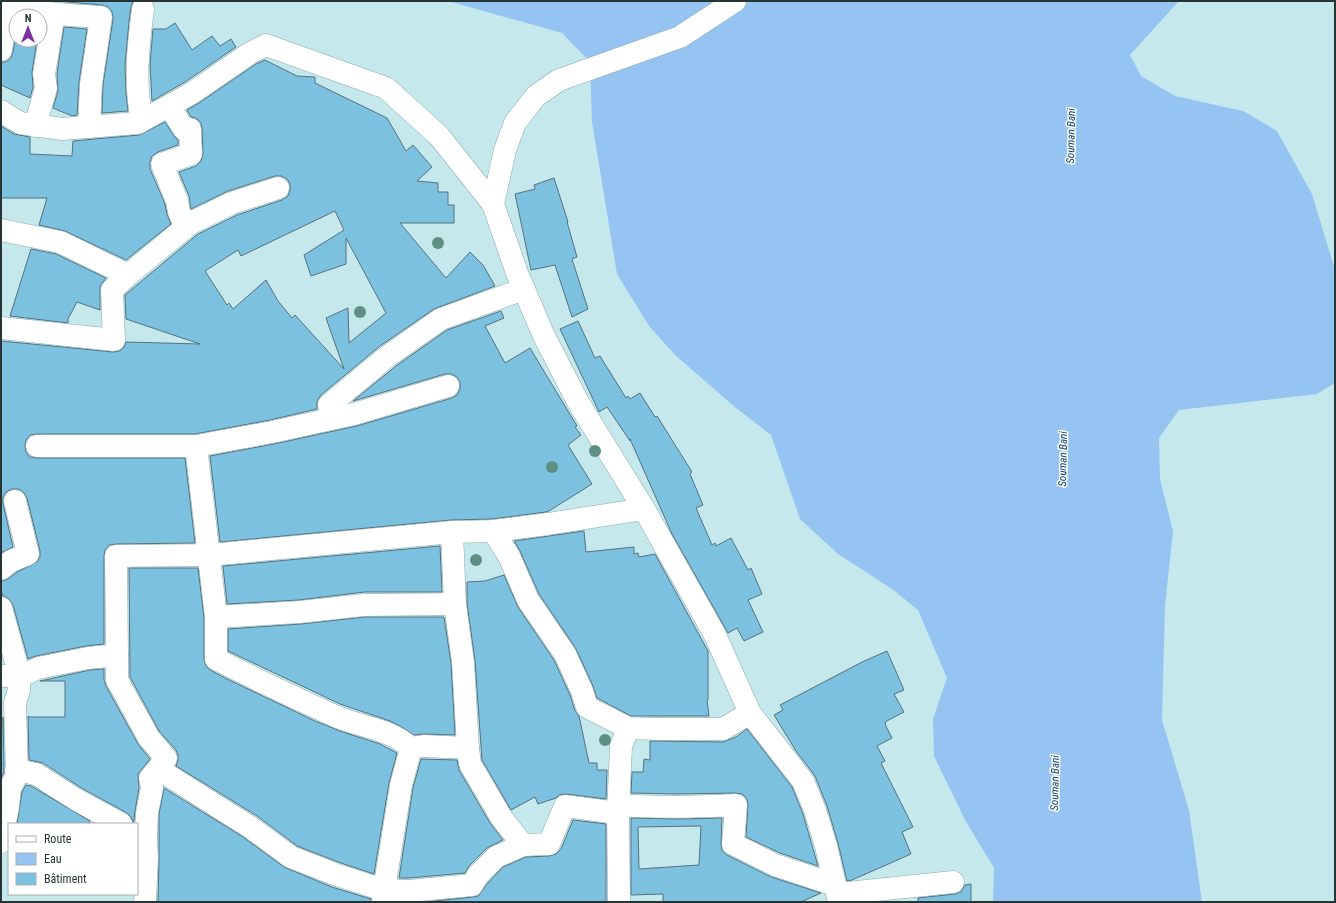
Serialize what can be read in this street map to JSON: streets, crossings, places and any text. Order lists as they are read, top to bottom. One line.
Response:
{"water":["Souman Bani"],"legend":["Route","Eau","Bâtiment"],"north":"top"}
